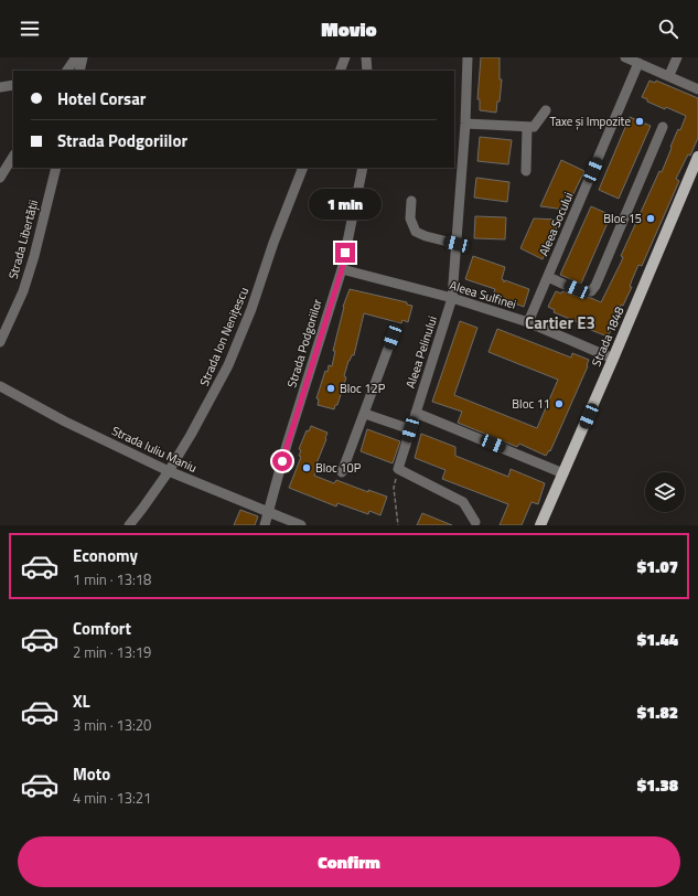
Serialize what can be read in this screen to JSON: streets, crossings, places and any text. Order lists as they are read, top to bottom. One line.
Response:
{"streets":{"main road":["Strada 1848"],"street":["Aleea Socului","Strada Libertății","Aleea Sulfinei","Strada Ion Nenițescu","Strada Podgoriilor","Aleea Pelinului","Strada Iuliu Maniu"]},"crossings":[["Aleea Socului","Aleea Sulfinei"],["Aleea Sulfinei","Strada 1848"],["Aleea Sulfinei","Strada Podgoriilor"],["Aleea Sulfinei","Aleea Pelinului"],["Strada Ion Nenițescu","Strada Iuliu Maniu"],["Strada Podgoriilor","Strada Iuliu Maniu"]],"districts":["Cartier E3"],"places":["Taxe și Impozite","Bloc 15","Bloc 12P","Bloc 11","Bloc 10P"],"page":{"header":"Movio","banner":["Hotel Corsar","Strada Podgoriilor"],"bubble":"1 min","list":[{"name":"Economy","note":"1 min · 13:18","value":"$1.07"},{"name":"Comfort","note":"2 min · 13:19","value":"$1.44"},{"name":"XL","note":"3 min · 13:20","value":"$1.82"},{"name":"Moto","note":"4 min · 13:21","value":"$1.38"}],"buttons":"Confirm"}}
